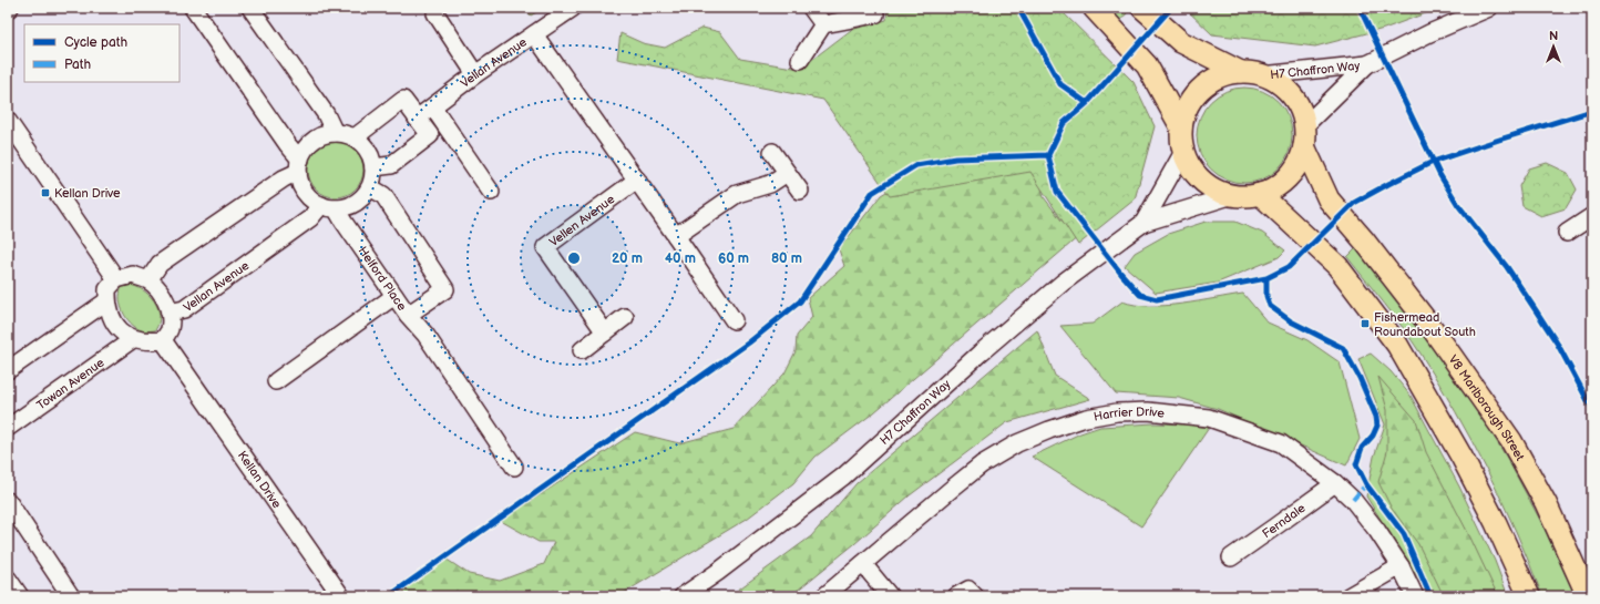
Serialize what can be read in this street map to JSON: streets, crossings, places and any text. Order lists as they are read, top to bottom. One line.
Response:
{"streets":{"main road":["V8 Marlborough Street"],"street":["Vellan Avenue","H7 Chaffron Way","Vellen Avenue","Helford Place","Towan Avenue","Harrier Drive","Kellan Drive","Ferndale"]},"crossings":[["Vellan Avenue","Helford Place"],["Vellan Avenue","Towan Avenue"],["Vellan Avenue","Kellan Drive"],["H7 Chaffron Way","V8 Marlborough Street"],["Towan Avenue","Kellan Drive"],["Harrier Drive","Ferndale"]],"places":{"transit":["Kellan Drive","Fishermead Roundabout South"]},"legend":["Cycle path","Path"],"north":"top","rings":["20 m","40 m","60 m","80 m"]}
